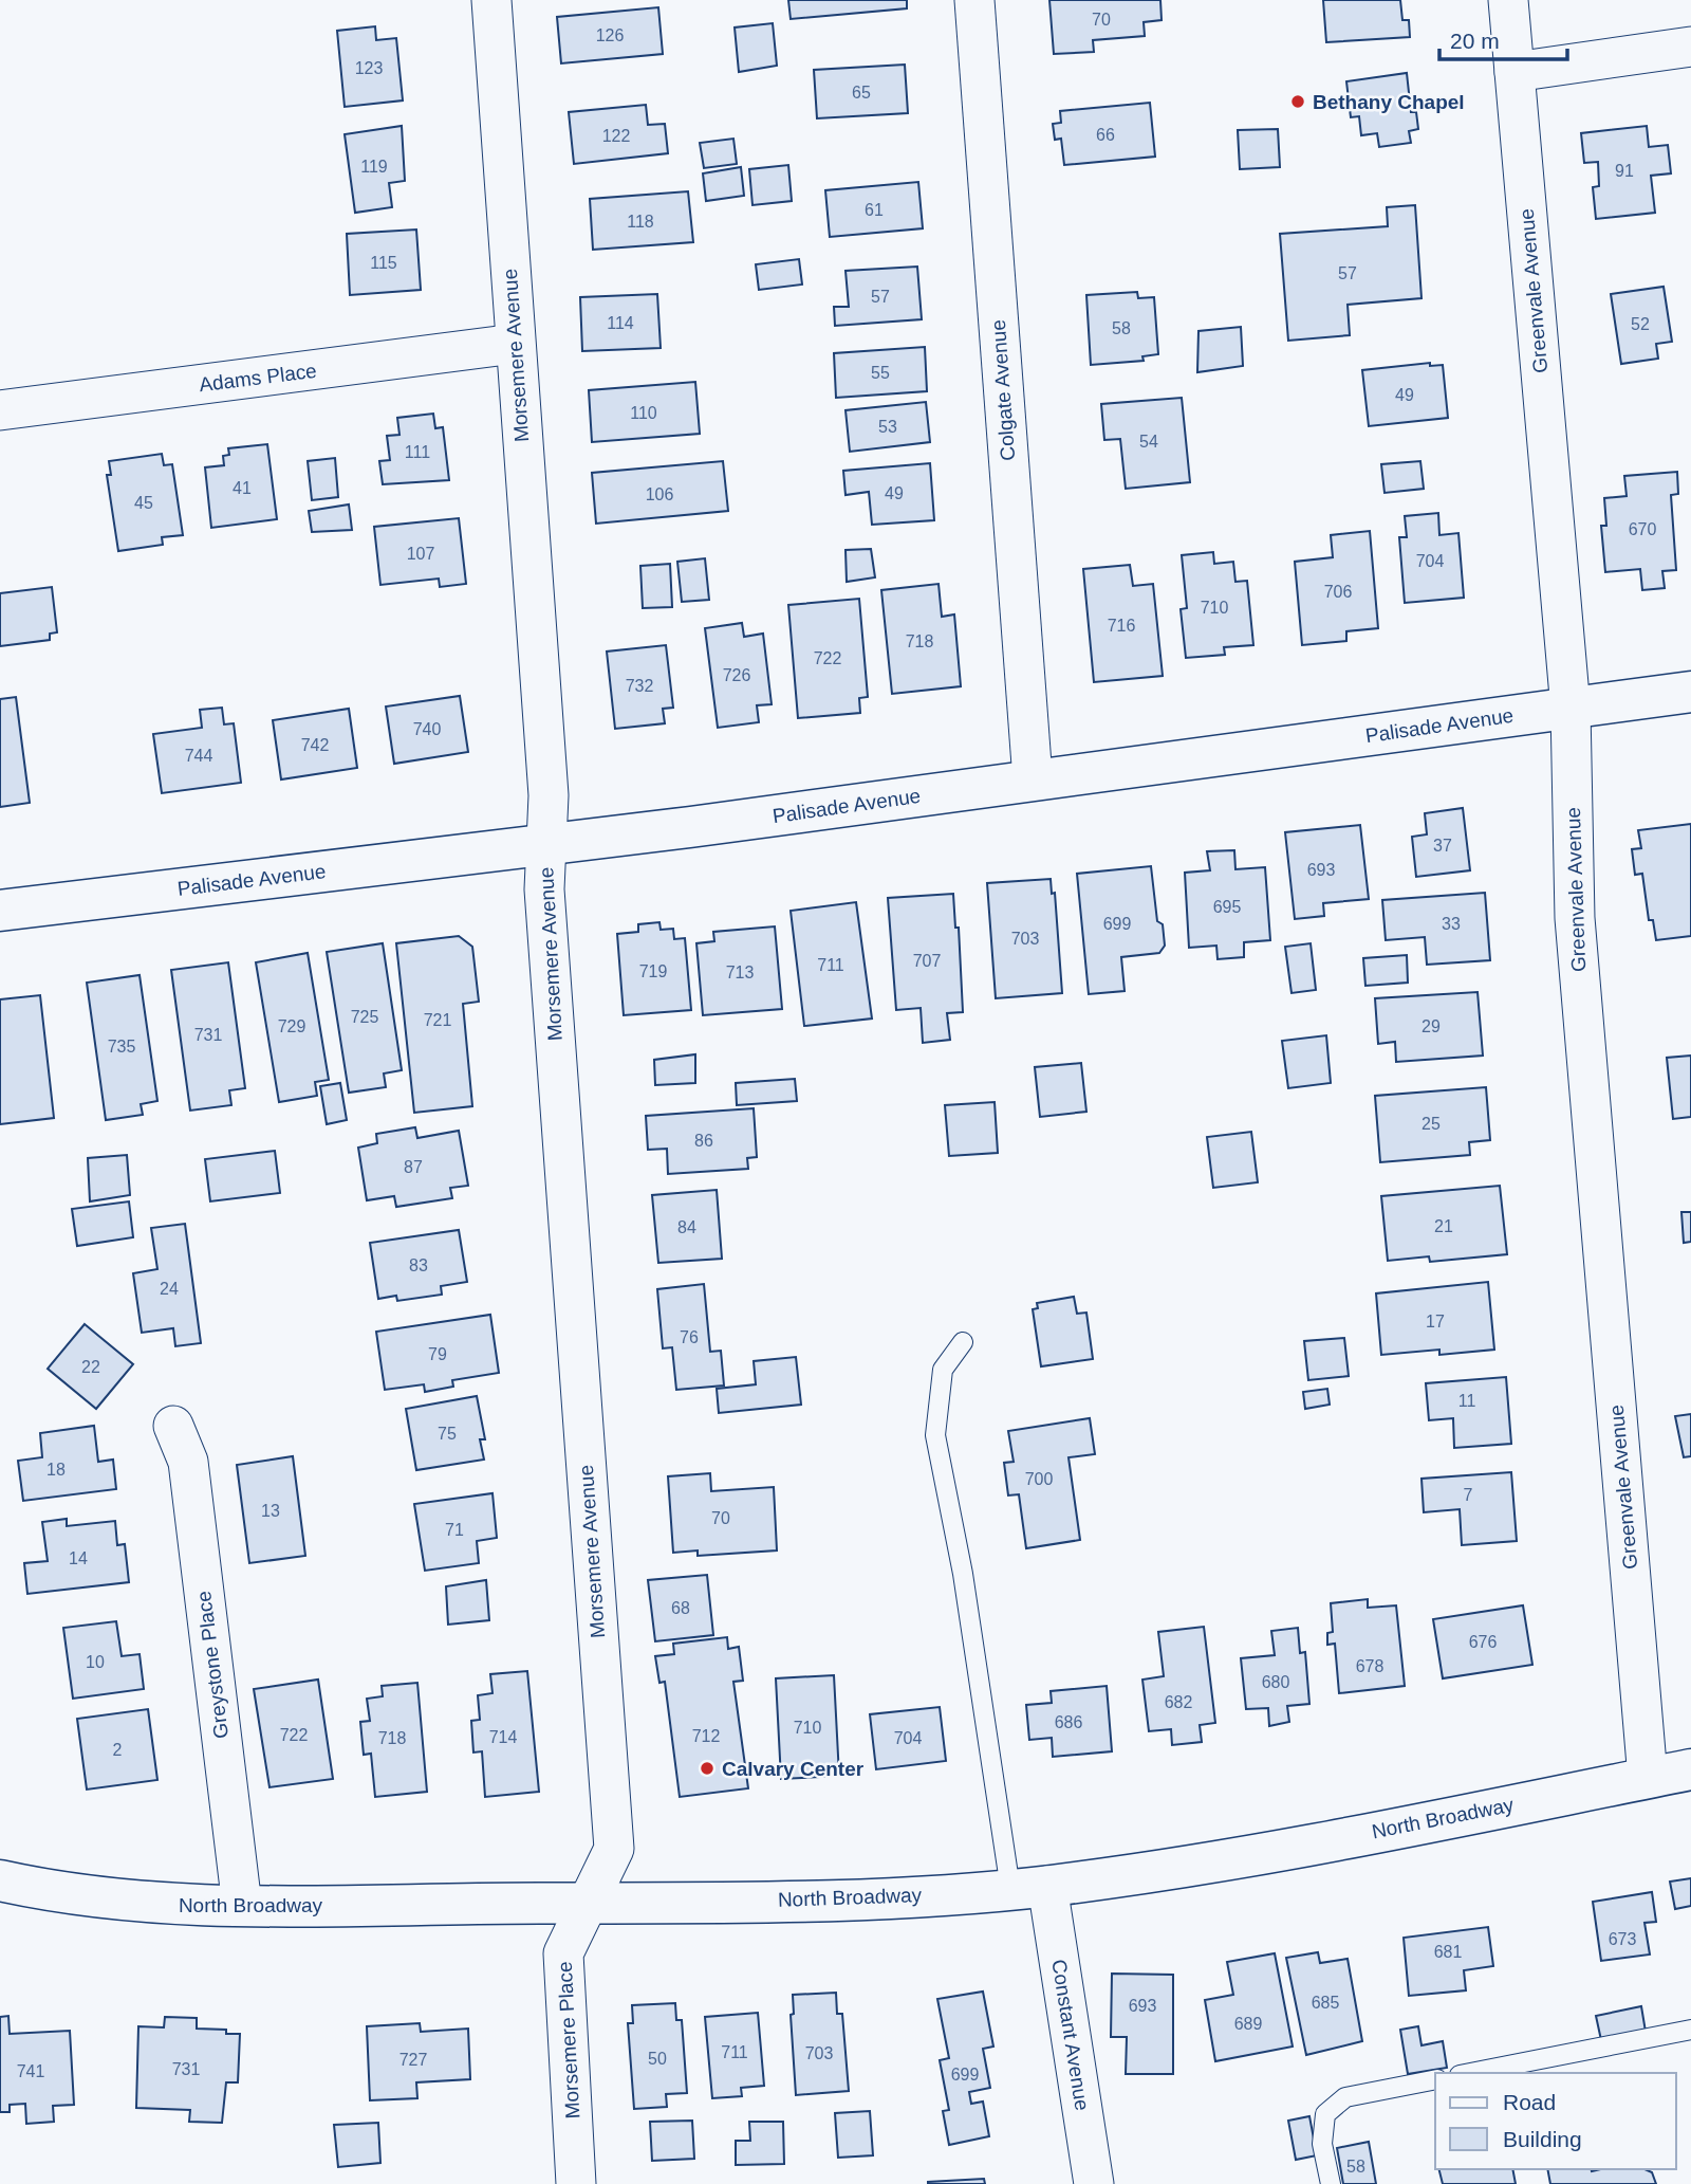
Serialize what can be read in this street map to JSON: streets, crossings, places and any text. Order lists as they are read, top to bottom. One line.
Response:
{"streets":{"street":["Greenvale Avenue","Morsemere Avenue","Adams Place","Colgate Avenue","Palisade Avenue","Greystone Place","North Broadway","Constant Avenue","Morsemere Place"]},"crossings":[["Greenvale Avenue","Palisade Avenue"],["Greenvale Avenue","North Broadway"],["Morsemere Avenue","Adams Place"],["Morsemere Avenue","Palisade Avenue"],["Morsemere Avenue","North Broadway"],["Morsemere Avenue","Morsemere Place"],["Colgate Avenue","Palisade Avenue"],["Greystone Place","North Broadway"],["North Broadway","Constant Avenue"],["North Broadway","Morsemere Place"]],"places":["Bethany Chapel","Calvary Center"],"house_numbers":["70","126","123","65","66","122","119","91","61","118","115","57","57","114","52","58","55","49","110","53","54","111","41","49","106","45","670","107","704","706","710","716","718","722","726","732","740","742","744","37","693","695","699","33","703","707","711","719","713","725","721","729","29","731","735","25","86","87","21","84","83","24","17","76","79","22","11","75","18","700","7","13","70","71","14","68","676","10","678","680","682","686","710","722","712","714","718","704","2","673","681","685","693","689","711","703","50","727","731","741","699","58"],"legend":["Road","Building"],"scale_bar":"20 m"}
